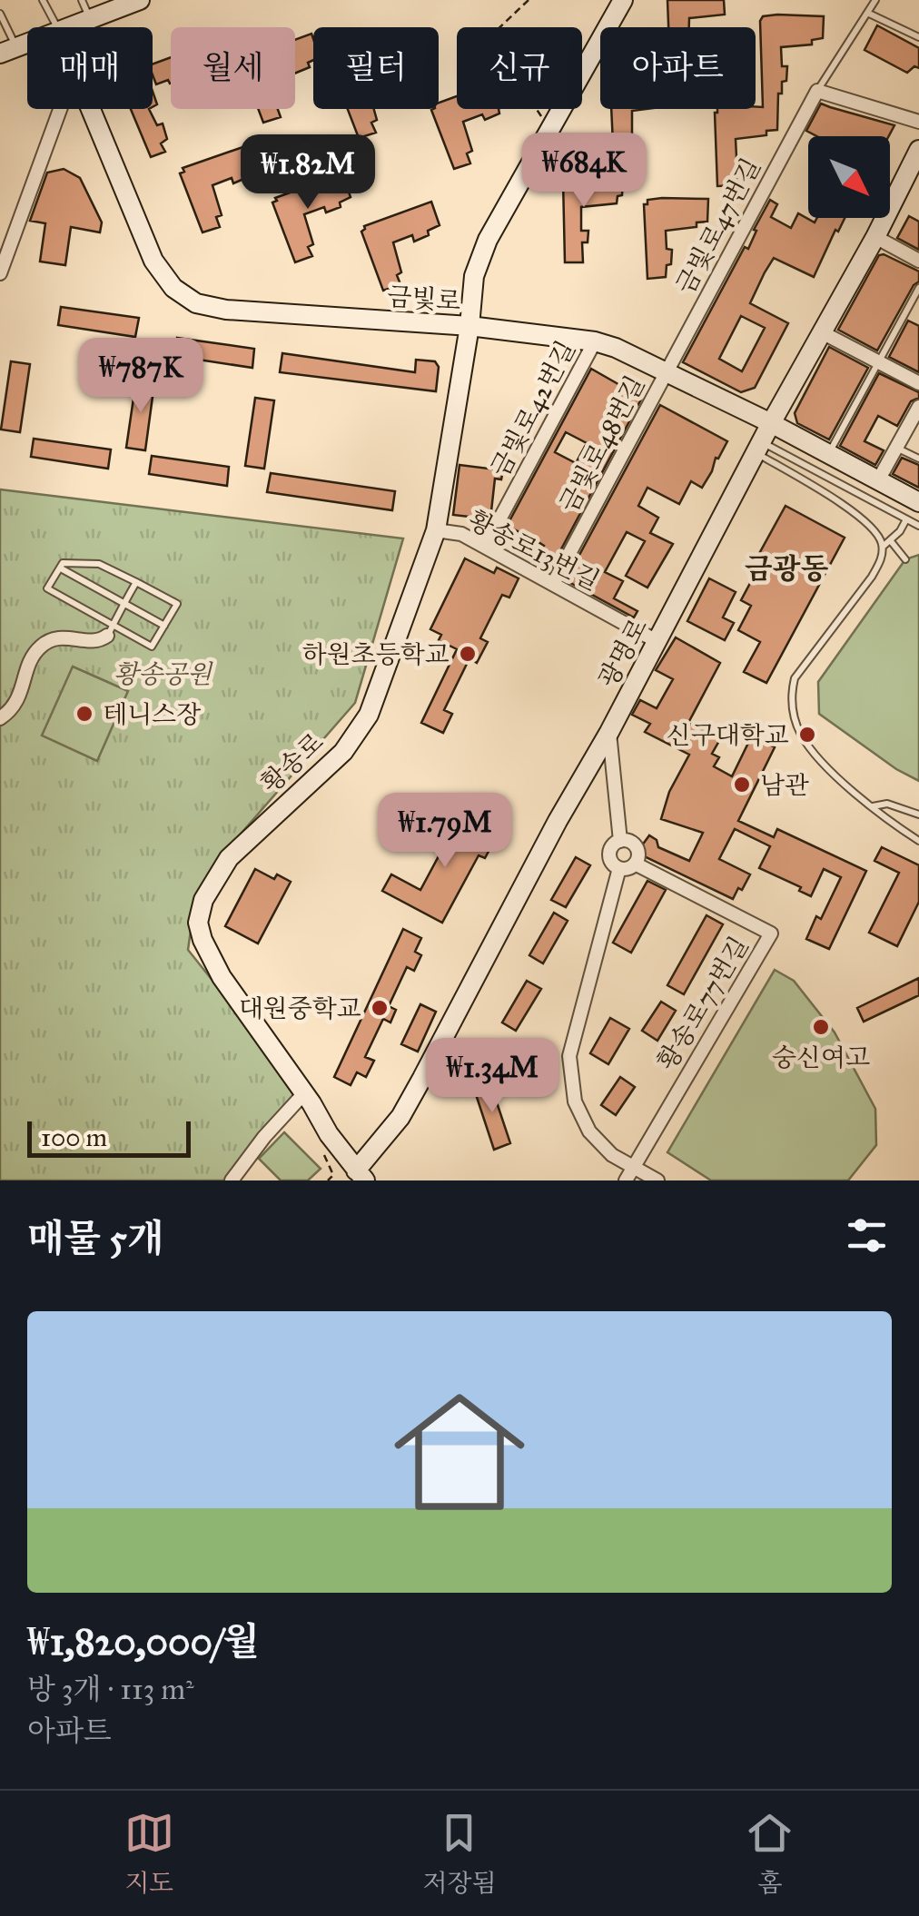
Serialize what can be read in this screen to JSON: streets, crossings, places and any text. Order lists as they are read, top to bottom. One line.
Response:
{"streets":{"street":["금빛로47번길","금빛로","금빛로42번길","금빛로48번길","황송로13번길","광명로","황송로","황송로77번길"]},"crossings":[["금빛로47번길","금빛로"],["금빛로47번길","금빛로48번길"],["금빛로","금빛로42번길"],["금빛로","금빛로48번길"],["금빛로","광명로"],["금빛로","황송로"],["금빛로42번길","황송로13번길"],["금빛로48번길","황송로13번길"],["황송로13번길","광명로"],["황송로13번길","황송로"],["광명로","황송로"]],"districts":["금광동"],"parks":["황송공원"],"places":["하원초등학교","테니스장","신구대학교","남관","대원중학교","숭신여고"],"scale_bar":"100 m","north":"bottom right","page":{"chip":["매매","월세","필터","신규","아파트"],"price":["₩684K","₩1.82M","₩787K","₩1.79M","₩1.34M"],"scale":"100 m","heading":"매물 5개","list":[{"name":"₩1,820,000/월","note":"방 3개 · 113 m² · 아파트"}],"tabs":["지도","저장됨","홈"]}}
